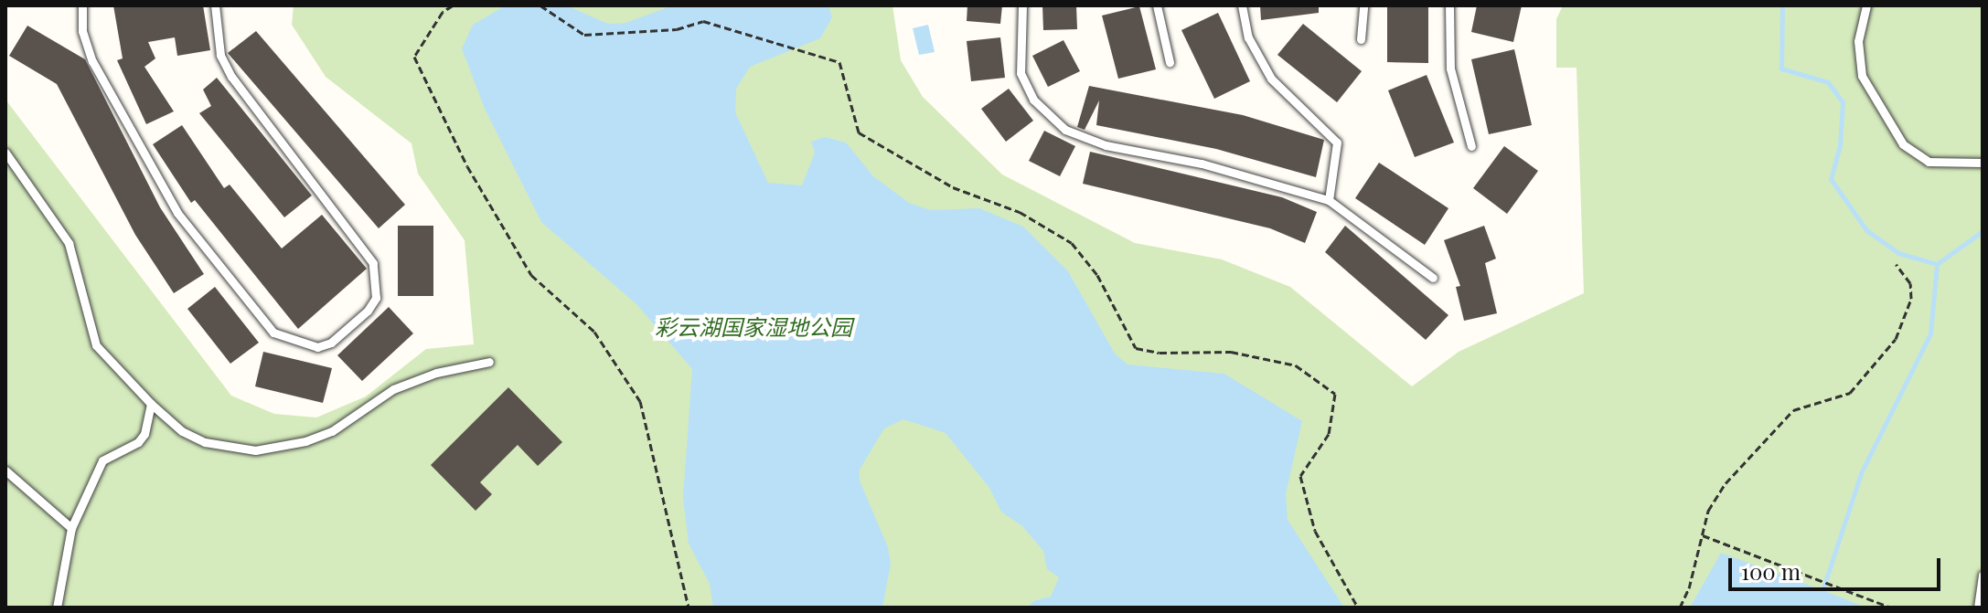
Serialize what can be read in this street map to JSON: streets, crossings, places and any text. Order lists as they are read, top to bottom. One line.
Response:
{"parks":["彩云湖国家湿地公园"],"scale_bar":"100 m"}
